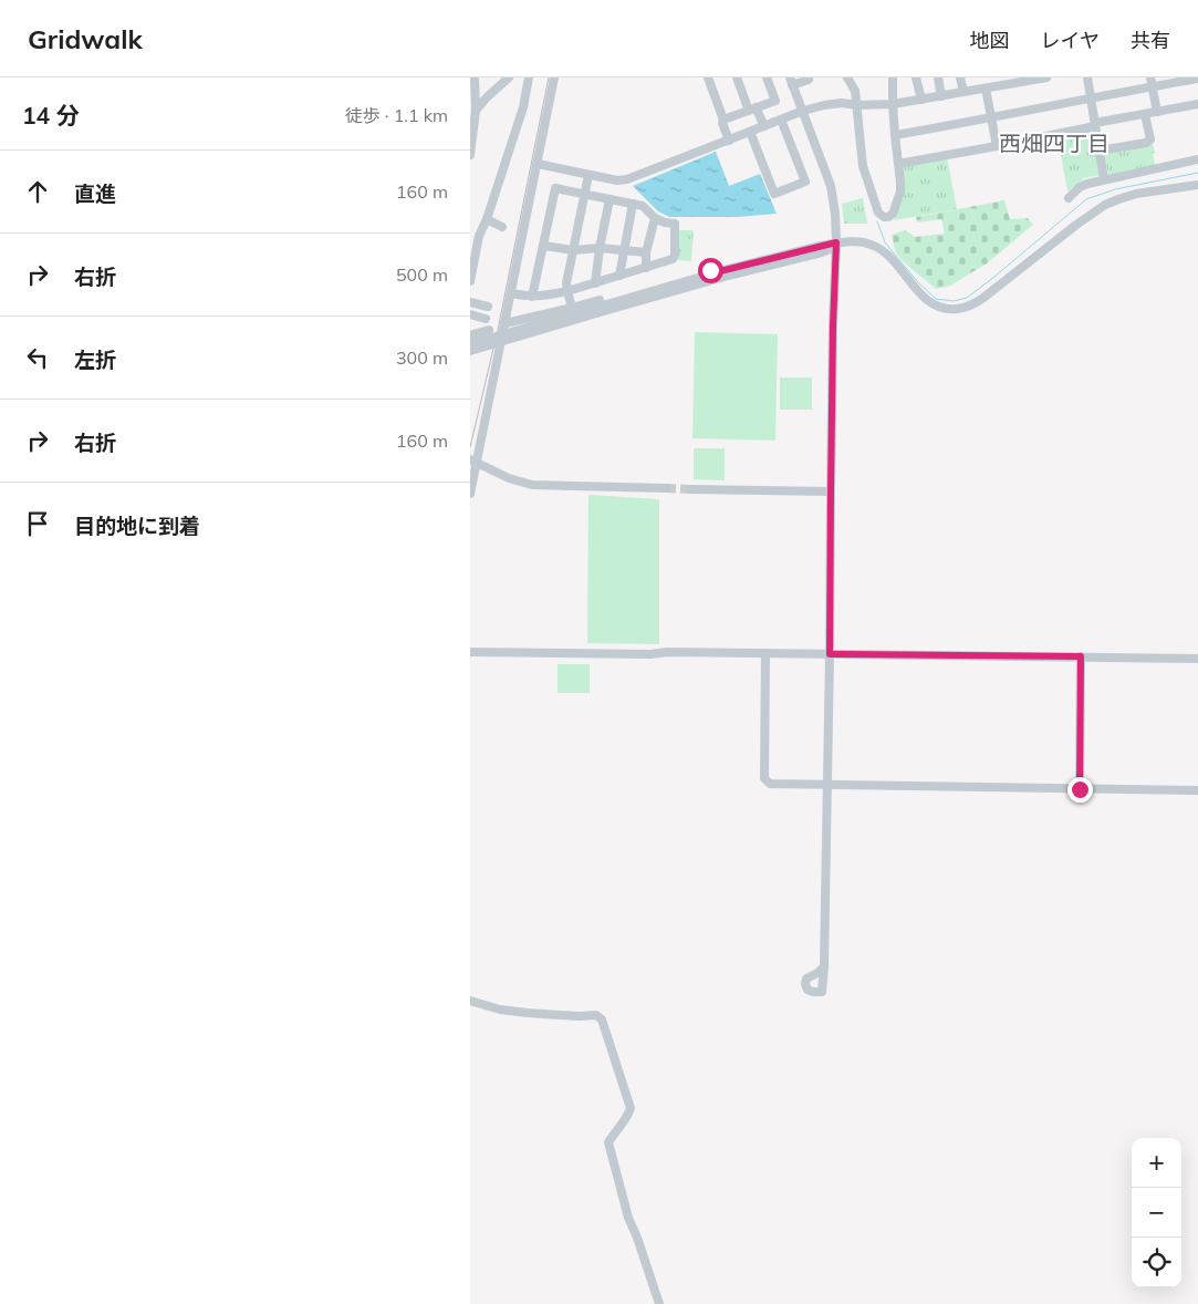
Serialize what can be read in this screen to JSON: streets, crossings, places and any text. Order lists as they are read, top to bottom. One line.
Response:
{"districts":["西畑四丁目"],"page":{"header":"Gridwalk","nav":["地図","レイヤ","共有"],"heading":["14 分","徒歩 · 1.1 km"],"list":[["直進","160 m"],["右折","500 m"],["左折","300 m"],["右折","160 m"],"目的地に到着"],"map_buttons":["+","−"]}}
